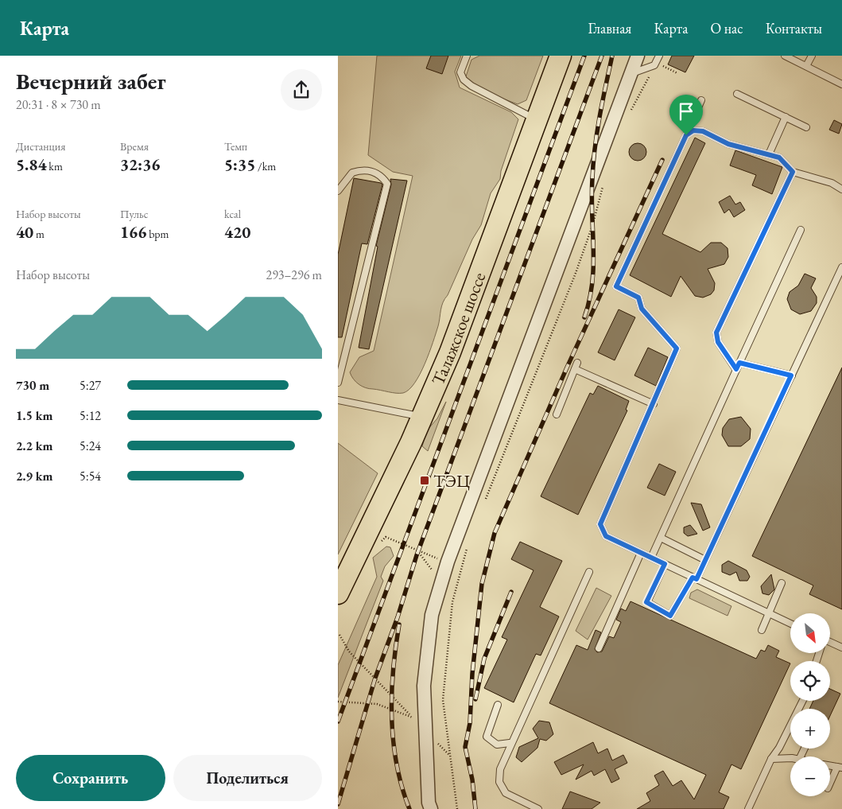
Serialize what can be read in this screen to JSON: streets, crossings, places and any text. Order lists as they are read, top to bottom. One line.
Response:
{"streets":{"main road":["Талажское шоссе"]},"places":{"transit":["ТЭЦ"]},"north":"bottom right","page":{"header":"Карта","nav":["Главная","Карта","О нас","Контакты"],"heading":["Вечерний забег","20:31 · 8 × 730 m"],"stats":[["Дистанция","5.84 km"],["Время","32:36"],["Темп","5:35 /km"],["Набор высоты","40 m"],["Пульс","166 bpm"],["kcal","420"]],"chart":["Набор высоты","293–296 m"],"list":[{"name":"730 m","note":"5:27"},{"name":"1.5 km","note":"5:12"},{"name":"2.2 km","note":"5:24"},{"name":"2.9 km","note":"5:54"}],"map_buttons":["+","−"],"buttons":["Сохранить","Поделиться"]}}
